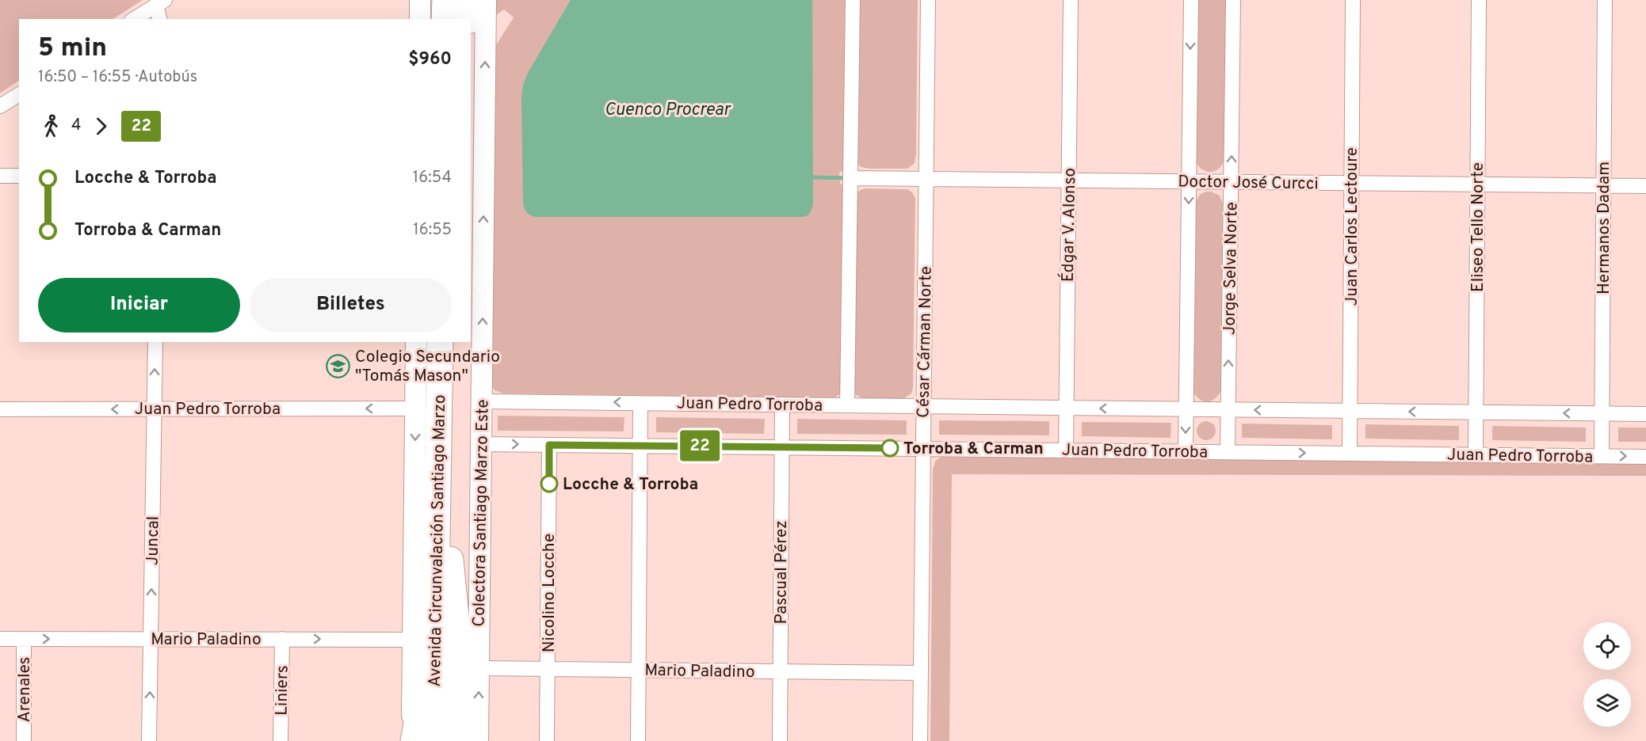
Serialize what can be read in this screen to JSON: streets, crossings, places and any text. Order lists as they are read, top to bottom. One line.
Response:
{"streets":{"highway":["Avenida Circunvalación Santiago Marzo"],"street":["Doctor José Curcci","Édgar V. Alonso","Juan Carlos Lectoure","Eliseo Tello Norte","Hermanos Dadam","Jorge Selva Norte","César Cárman Norte","Juan Pedro Torroba","Colectora Santiago Marzo Este","Juncal","Pascual Pérez","Nicolino Locche","Mario Paladino","Arenales","Liniers"]},"crossings":[["Doctor José Curcci","Édgar V. Alonso"],["Doctor José Curcci","Juan Carlos Lectoure"],["Doctor José Curcci","Eliseo Tello Norte"],["Doctor José Curcci","Hermanos Dadam"],["Doctor José Curcci","Jorge Selva Norte"],["Doctor José Curcci","César Cárman Norte"],["Édgar V. Alonso","Juan Pedro Torroba"],["Juan Carlos Lectoure","Juan Pedro Torroba"],["Eliseo Tello Norte","Juan Pedro Torroba"],["Hermanos Dadam","Juan Pedro Torroba"],["Jorge Selva Norte","Juan Pedro Torroba"],["César Cárman Norte","Juan Pedro Torroba"],["César Cárman Norte","Mario Paladino"],["Juan Pedro Torroba","Colectora Santiago Marzo Este"],["Juan Pedro Torroba","Juncal"],["Juan Pedro Torroba","Pascual Pérez"],["Juan Pedro Torroba","Nicolino Locche"],["Colectora Santiago Marzo Este","Mario Paladino"],["Juncal","Mario Paladino"],["Pascual Pérez","Mario Paladino"],["Nicolino Locche","Mario Paladino"],["Mario Paladino","Arenales"],["Mario Paladino","Liniers"]],"one_way":["Juncal"],"water":["Cuenco Procrear"],"places":{"school or university":["Colegio Secundario \"Tomás Mason\""],"other":["Torroba & Carman","Locche & Torroba"]},"lines":["bus line 22"],"page":{"on_map":"22","heading":["5 min","16:50 – 16:55 · Autobús","$960"],"legs":["4","22"],"list":[{"name":"Locche & Torroba","value":"16:54"},{"name":"Torroba & Carman","value":"16:55"}],"buttons":["Iniciar","Billetes"]}}
